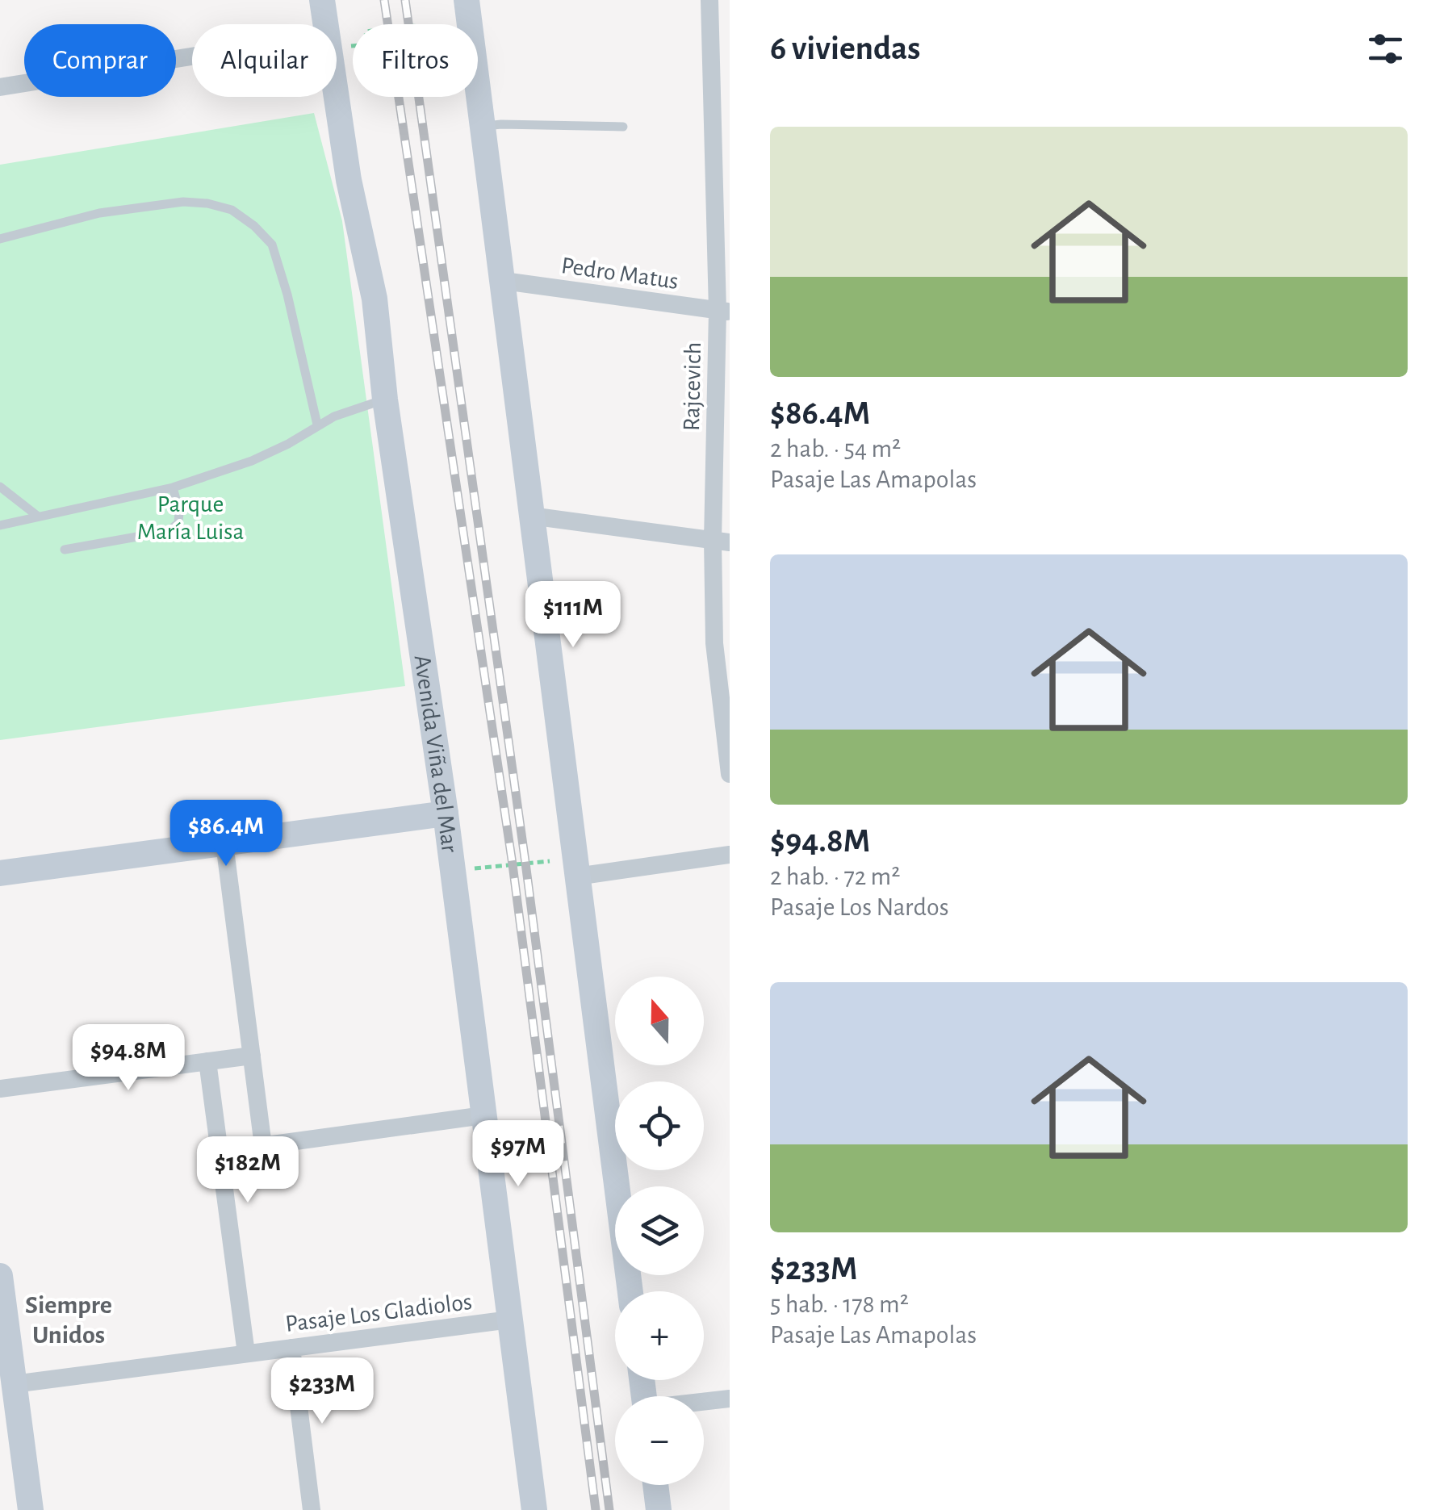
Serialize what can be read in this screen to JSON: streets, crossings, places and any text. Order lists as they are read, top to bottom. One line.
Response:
{"streets":{"street":["Pedro Matus","Rajcevich","Avenida Viña del Mar","Pasaje Los Gladiolos"]},"crossings":[["Pedro Matus","Rajcevich"],["Avenida Viña del Mar","Pasaje Los Gladiolos"]],"districts":["Siempre Unidos"],"parks":["Parque María Luisa"],"north":"top","page":{"heading":"6 viviendas","chip":["Comprar","Alquilar","Filtros"],"list":[{"name":"$86.4M","note":"2 hab. · 54 m² · Pasaje Las Amapolas"},{"name":"$94.8M","note":"2 hab. · 72 m² · Pasaje Los Nardos"},{"name":"$233M","note":"5 hab. · 178 m² · Pasaje Las Amapolas"}],"price":["$111M","$86.4M","$94.8M","$97M","$182M","$233M"],"map_buttons":["+","−"]}}
